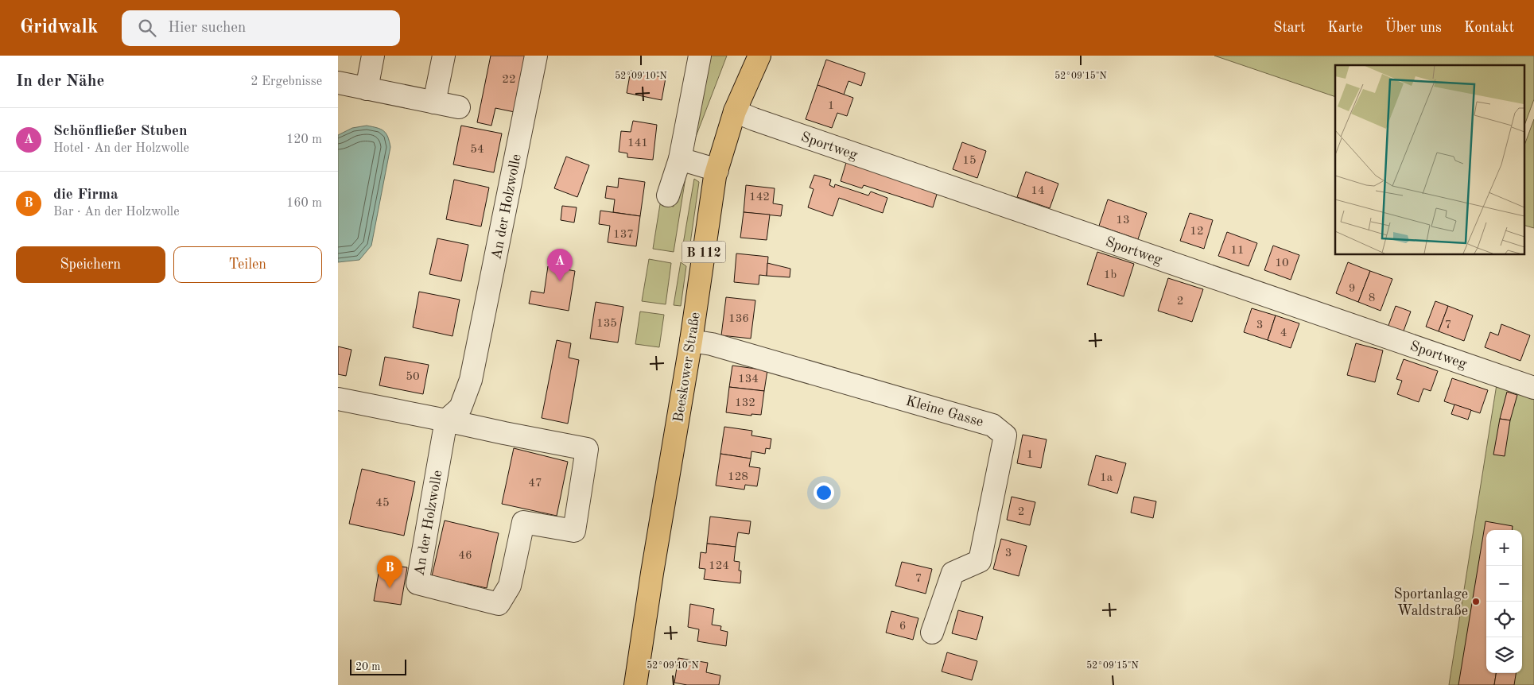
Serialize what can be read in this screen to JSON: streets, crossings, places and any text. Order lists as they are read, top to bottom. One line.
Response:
{"streets":{"main road":["B 112","Beeskower Straße"],"street":["Sportweg","An der Holzwolle","Kleine Gasse"]},"crossings":[["Sportweg","Beeskower Straße"],["Beeskower Straße","Kleine Gasse"]],"places":["Sportanlage Waldstraße"],"house_numbers":["22","1","141","54","15","14","142","13","12","137","11","10","1b","9","8","2","136","135","3","7","4","50","134","132","1","128","1a","47","45","2","3","46","124","7","6"],"scale_bar":"20 m","page":{"header":"Gridwalk","search":"Hier suchen","nav":["Start","Karte","Über uns","Kontakt"],"heading":["In der Nähe","2 Ergebnisse"],"list":[{"mark":"A","name":"Schönfließer Stuben","note":"Hotel · An der Holzwolle","value":"120 m"},{"mark":"B","name":"die Firma","note":"Bar · An der Holzwolle","value":"160 m"}],"buttons":["Speichern","Teilen"],"pins":["A","B"],"map_buttons":["+","−"],"scale":"20 m"},"coordinates":["52°09'10\"N","52°09'15\"N"]}
